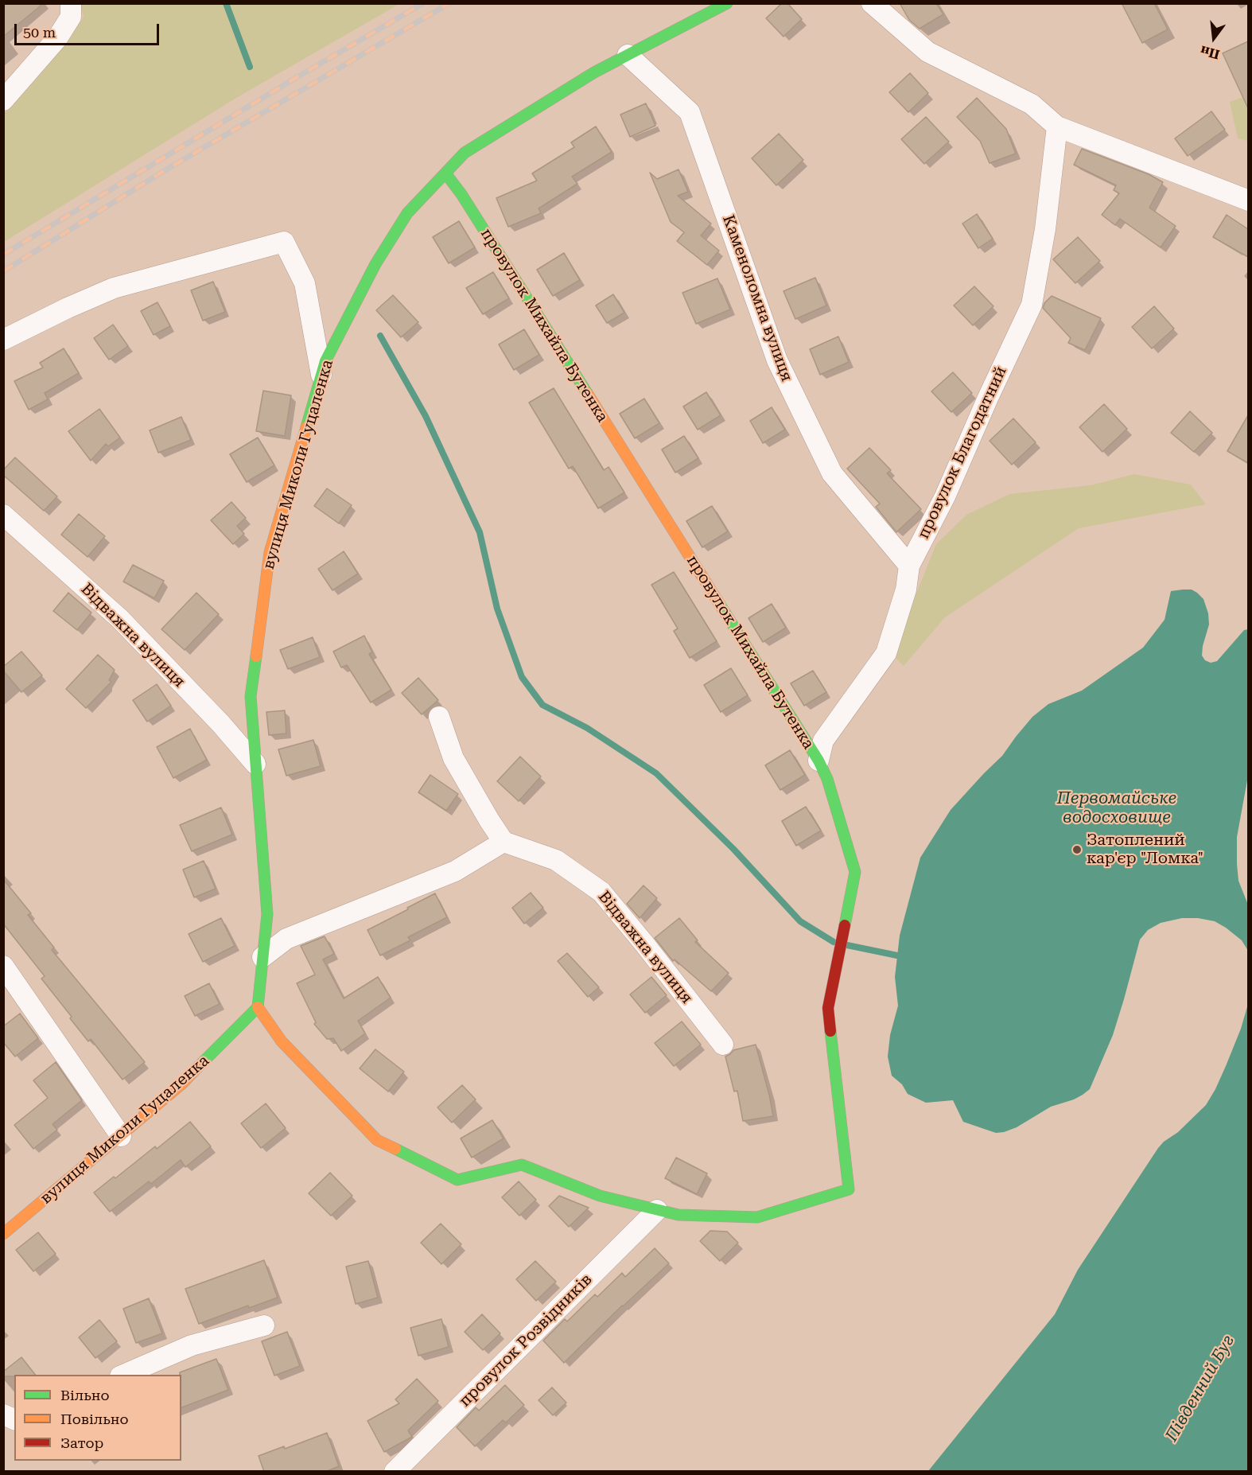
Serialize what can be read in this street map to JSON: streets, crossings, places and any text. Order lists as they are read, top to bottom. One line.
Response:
{"streets":{"street":["Каменоломна вулиця","провулок Михайла Бутенка","провулок Благодатний","вулиця Миколи Гуцаленка","Відважна вулиця","провулок Розвідників"]},"crossings":[["Каменоломна вулиця","провулок Благодатний"],["Каменоломна вулиця","вулиця Миколи Гуцаленка"],["провулок Михайла Бутенка","провулок Благодатний"],["провулок Михайла Бутенка","вулиця Миколи Гуцаленка"],["провулок Михайла Бутенка","провулок Розвідників"],["вулиця Миколи Гуцаленка","Відважна вулиця"]],"water":["Первомайське водосховище","Південний Буг"],"places":["Затоплений кар'єр \"Ломка\""],"legend":["Вільно","Повільно","Затор"],"scale_bar":"50 m","north":"bottom"}
